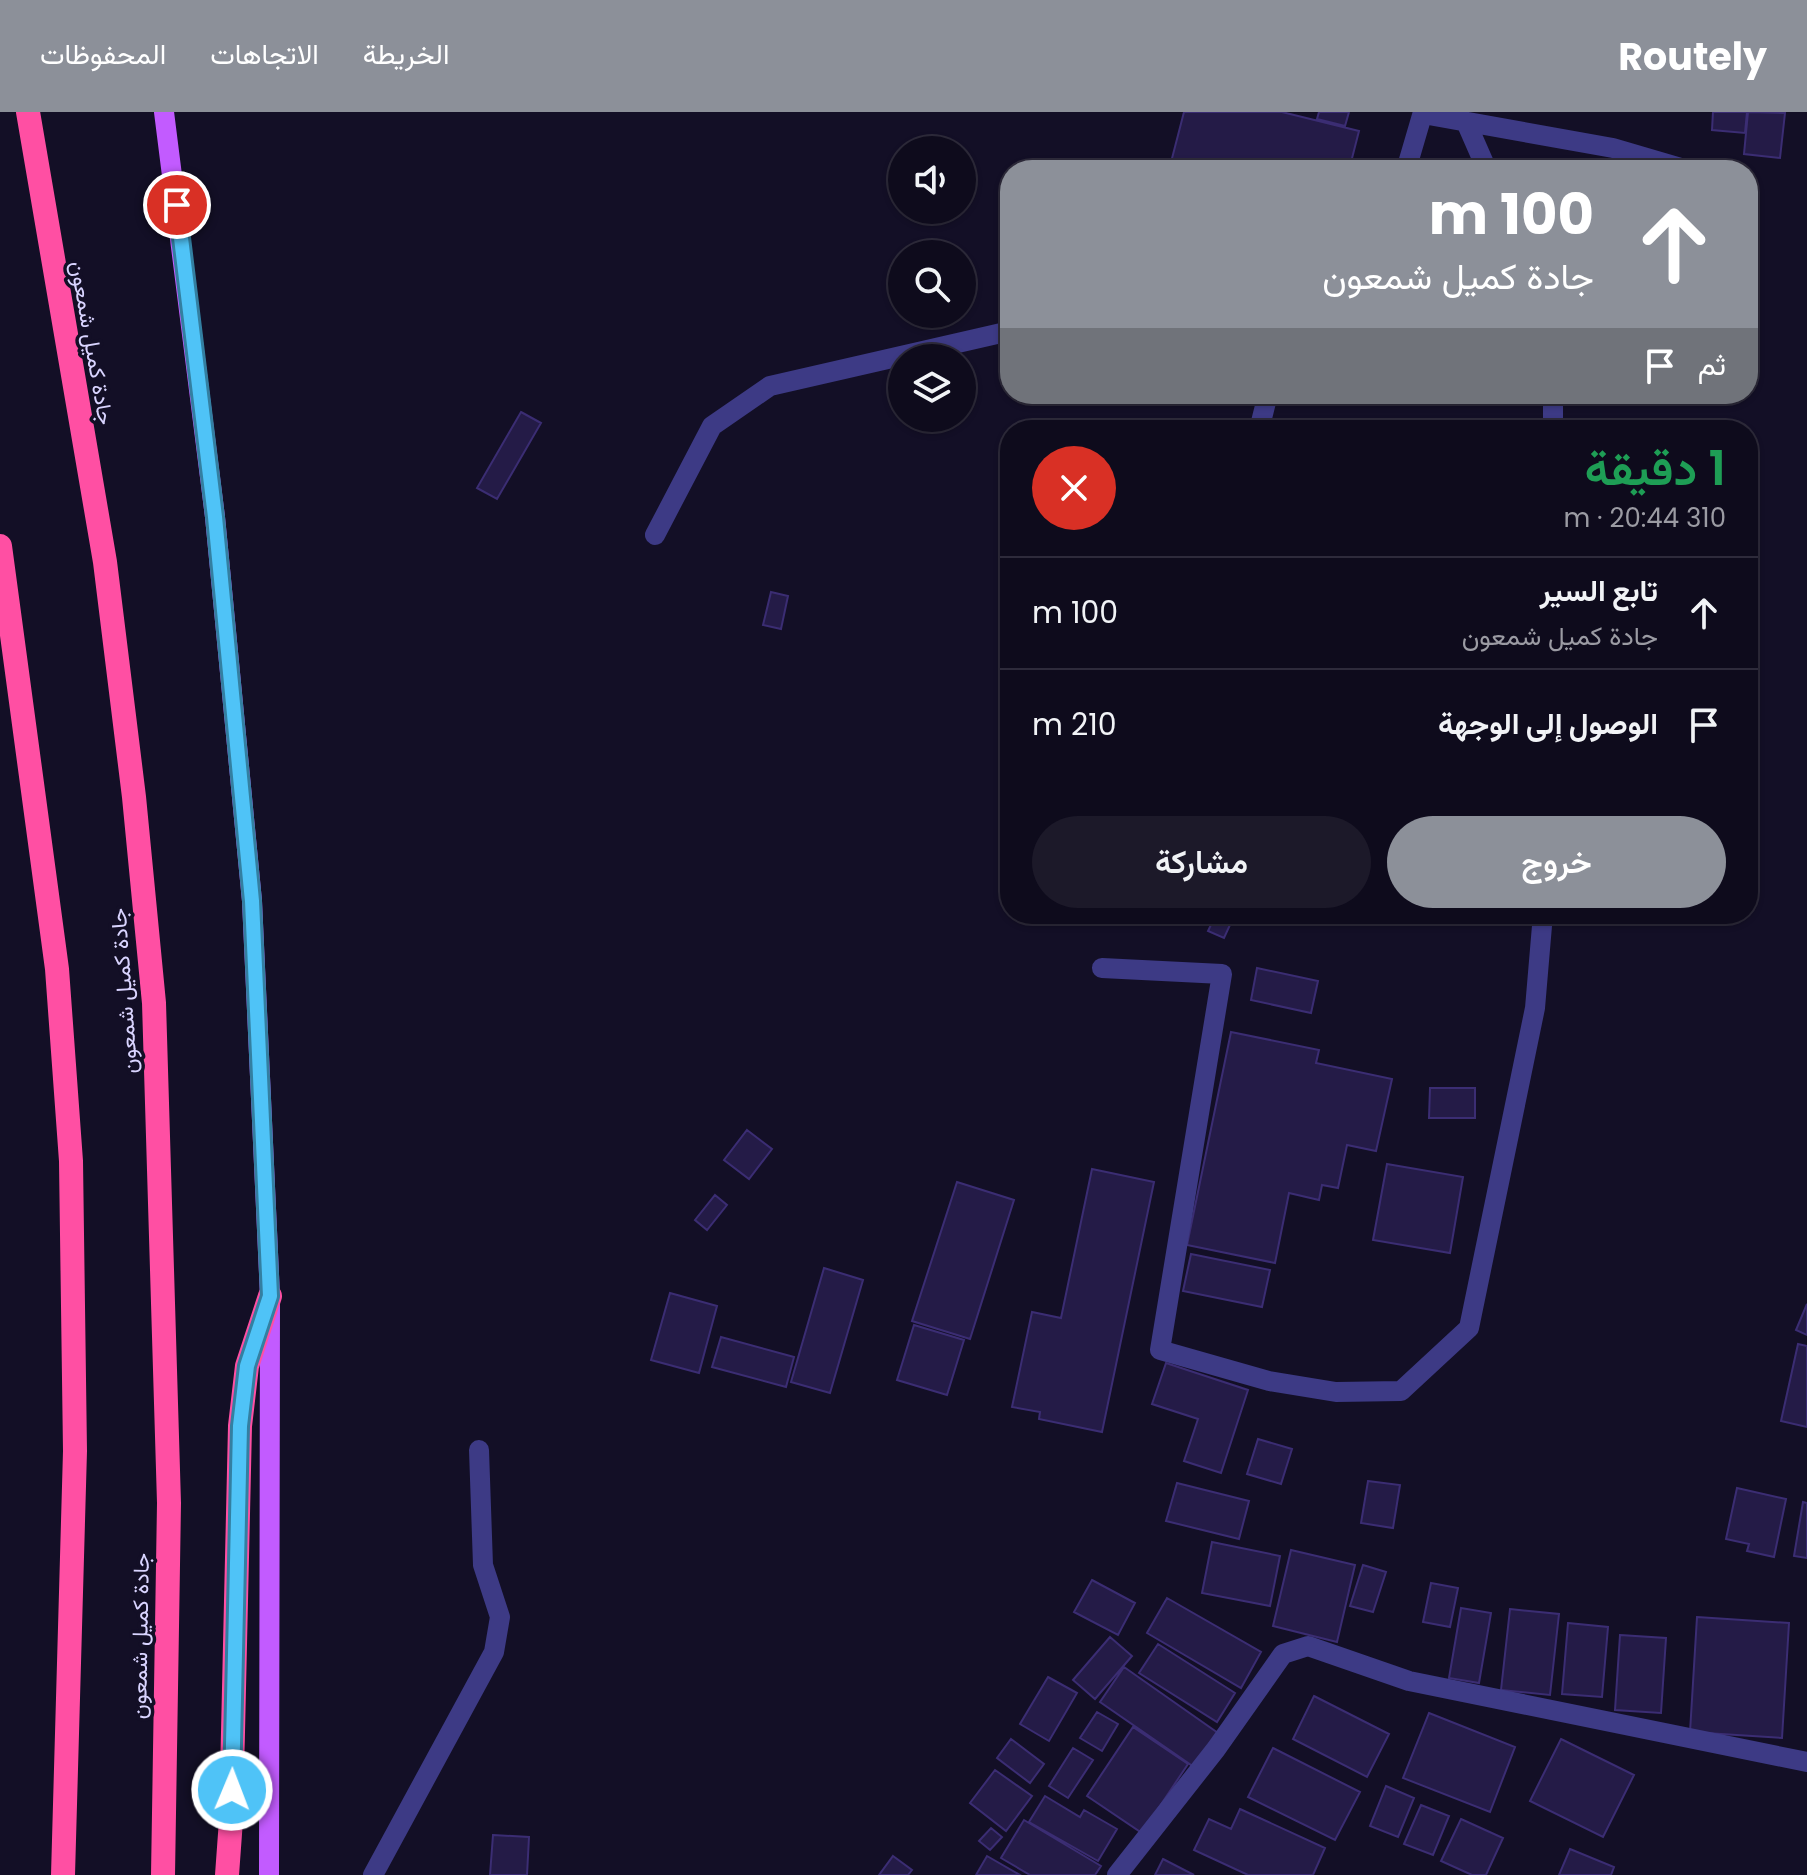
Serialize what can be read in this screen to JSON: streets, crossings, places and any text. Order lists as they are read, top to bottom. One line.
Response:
{"streets":{"highway":["جادة كميل شمعون"]},"page":{"header":"Routely","nav":["الخريطة","الاتجاهات","المحفوظات"],"turn":["100 m","جادة كميل شمعون"],"then":"ثم","heading":["1 دقيقة","310 m · 20:44"],"list":[{"name":"تابع السير","note":"جادة كميل شمعون","value":"100 m"},{"name":"الوصول إلى الوجهة","value":"210 m"}],"buttons":["خروج","مشاركة"]}}
